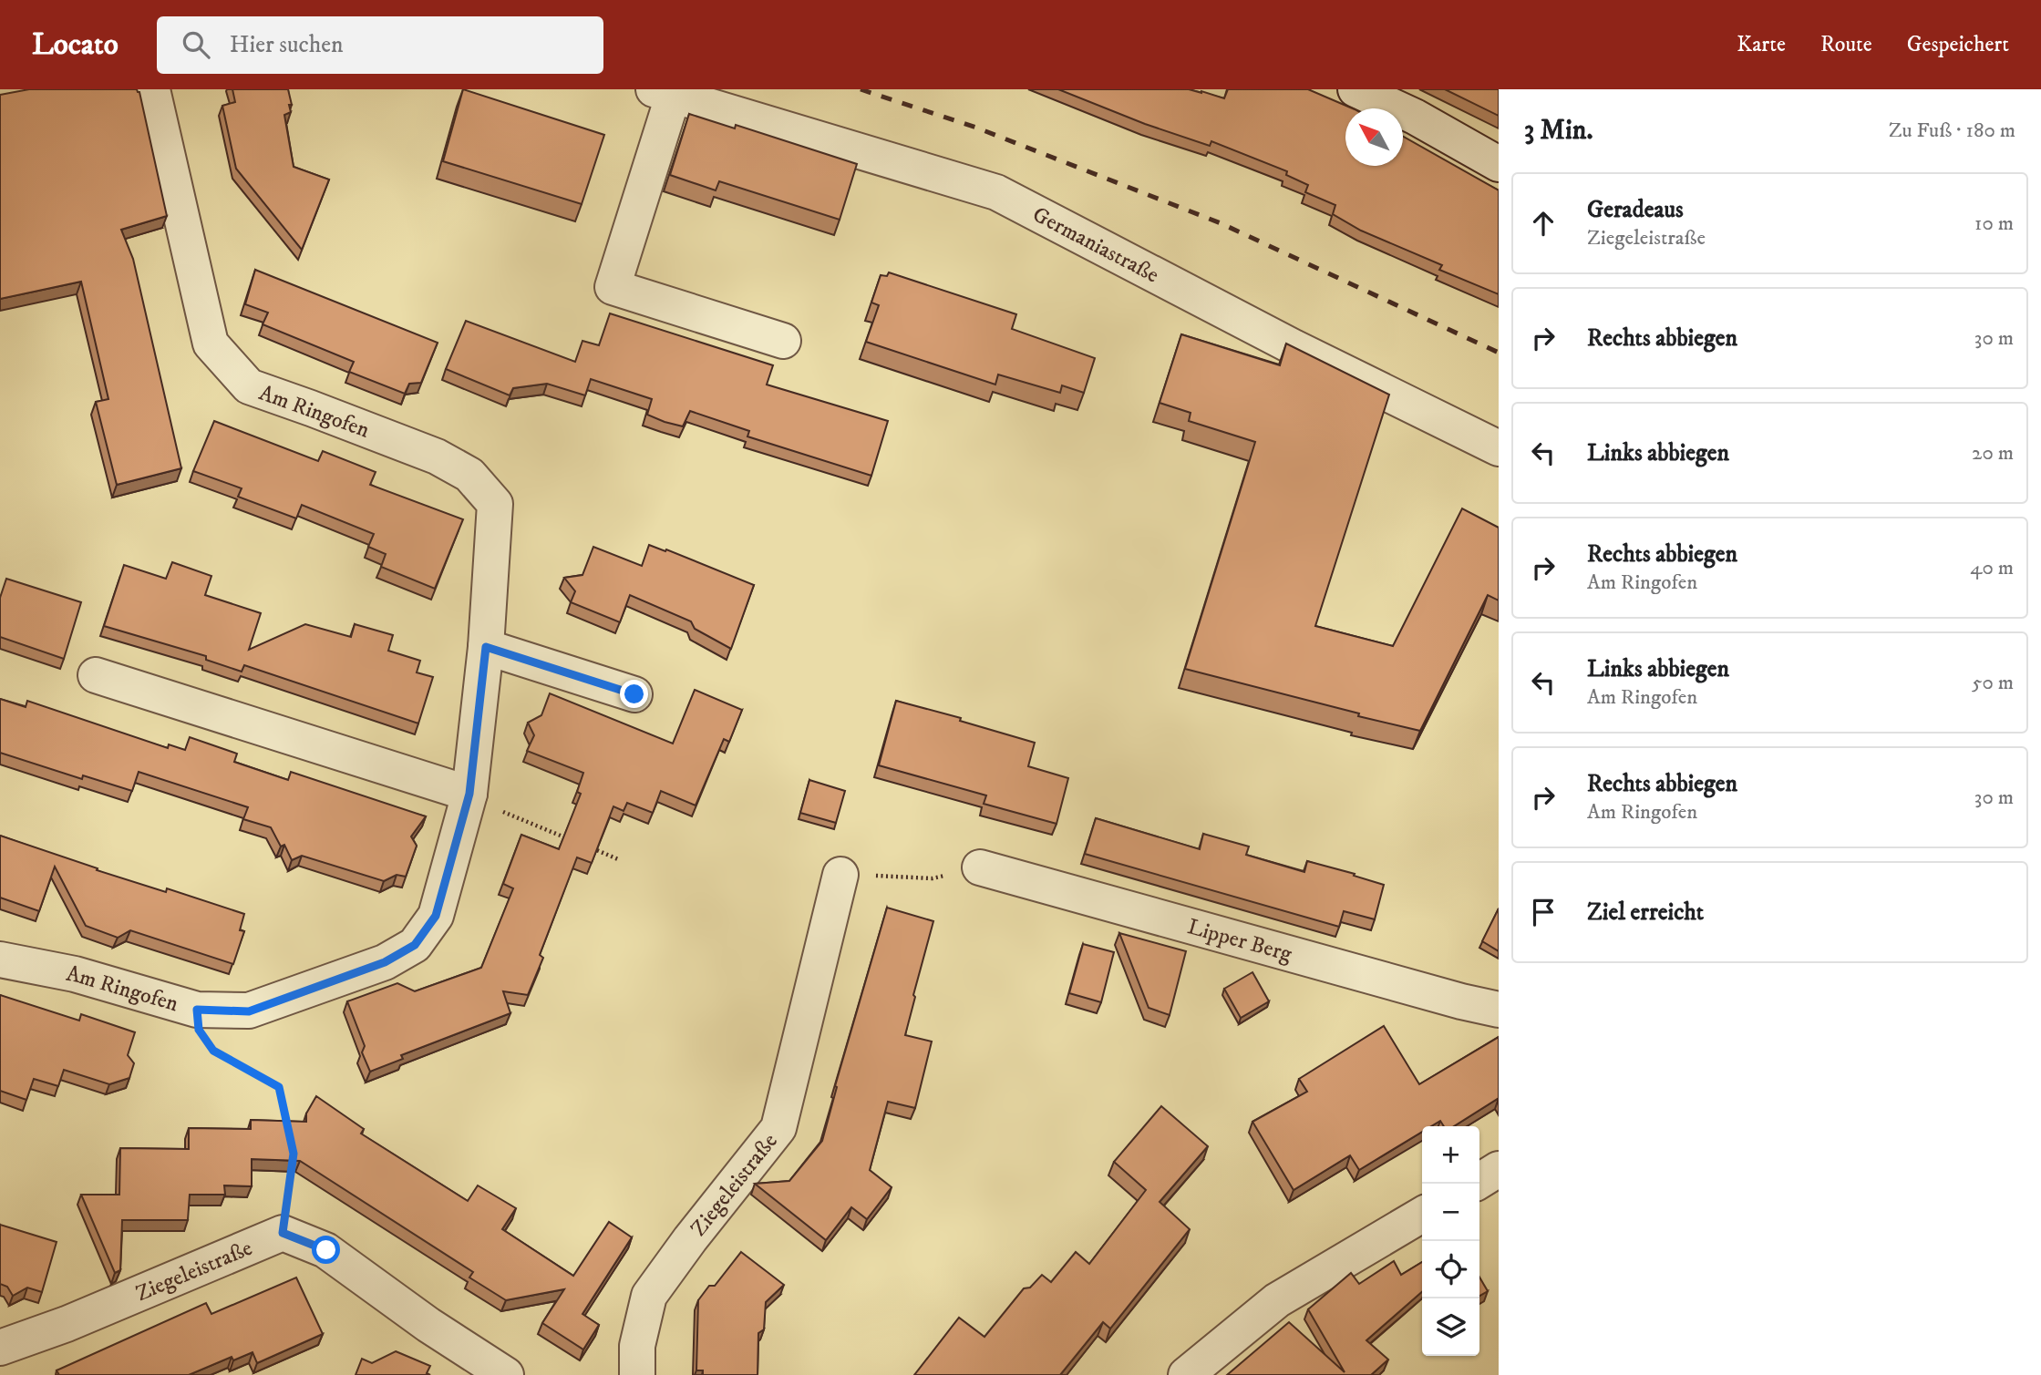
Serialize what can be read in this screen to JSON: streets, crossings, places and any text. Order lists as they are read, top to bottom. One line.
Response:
{"streets":{"street":["Germaniastraße","Am Ringofen","Lipper Berg","Ziegeleistraße"]},"north":"top left","page":{"header":"Locato","search":"Hier suchen","nav":["Karte","Route","Gespeichert"],"heading":["3 Min.","Zu Fuß · 180 m"],"list":[["Geradeaus","Ziegeleistraße","10 m"],["Rechts abbiegen","30 m"],["Links abbiegen","20 m"],["Rechts abbiegen","Am Ringofen","40 m"],["Links abbiegen","Am Ringofen","50 m"],["Rechts abbiegen","Am Ringofen","30 m"],"Ziel erreicht"],"map_buttons":["+","−"]}}
